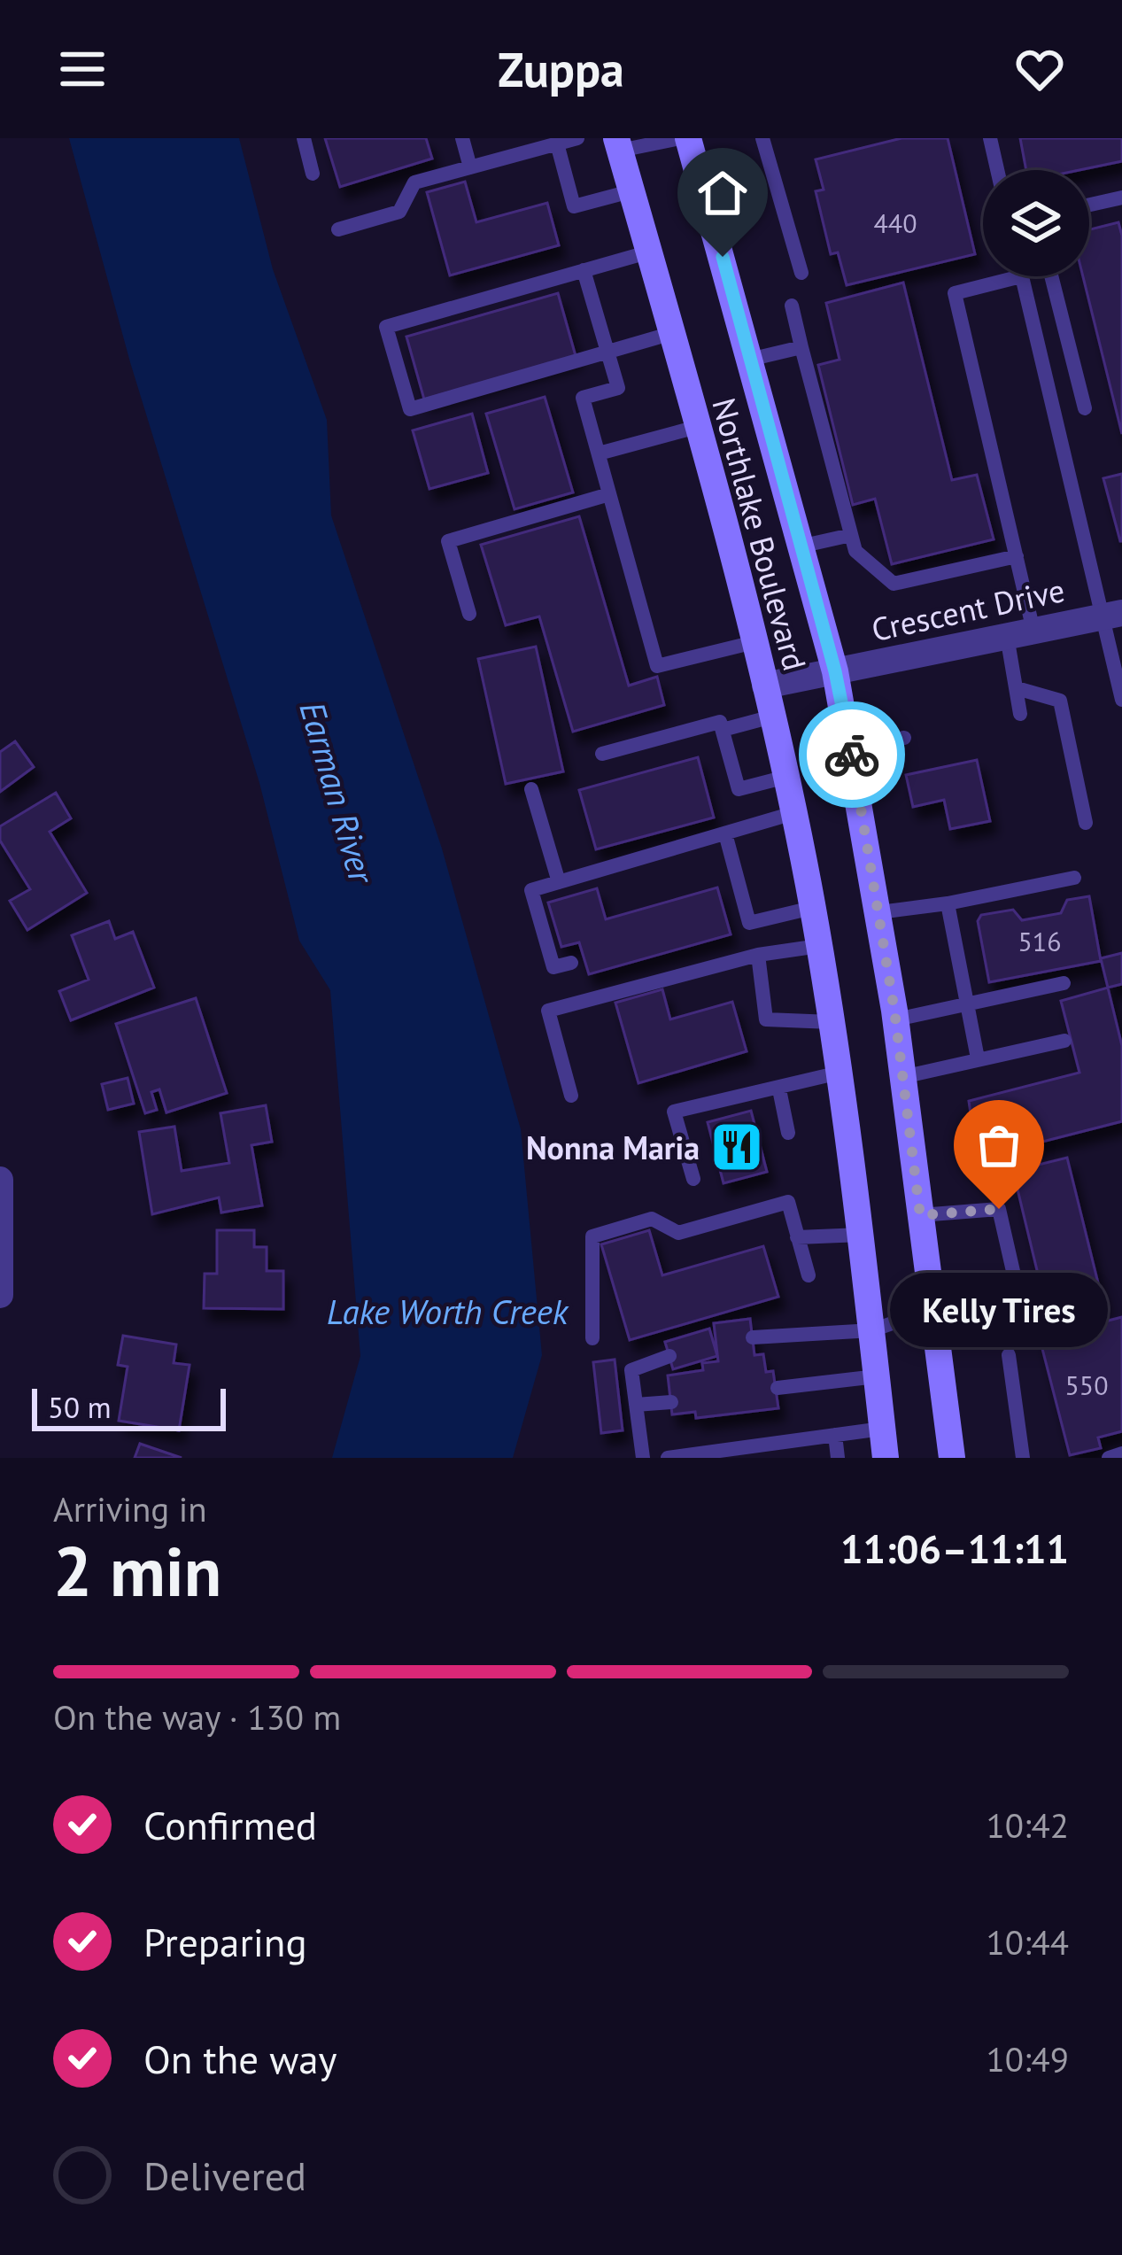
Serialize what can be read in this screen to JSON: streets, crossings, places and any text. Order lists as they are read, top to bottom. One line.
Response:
{"streets":{"main road":["Northlake Boulevard"],"street":["Crescent Drive"]},"crossings":[["Northlake Boulevard","Crescent Drive"]],"water":["Earman River","Lake Worth Creek"],"places":{"restaurant":["Nonna Maria"],"other":["Kelly Tires"]},"house_numbers":["440","516","550"],"scale_bar":"50 m","page":{"header":"Zuppa","bubble":"Kelly Tires","scale":"50 m","heading":["2 min","Arriving in","11:06–11:11"],"bar":"On the way · 130 m","list":[["Confirmed","10:42"],["Preparing","10:44"],["On the way","10:49"],"Delivered"]}}
